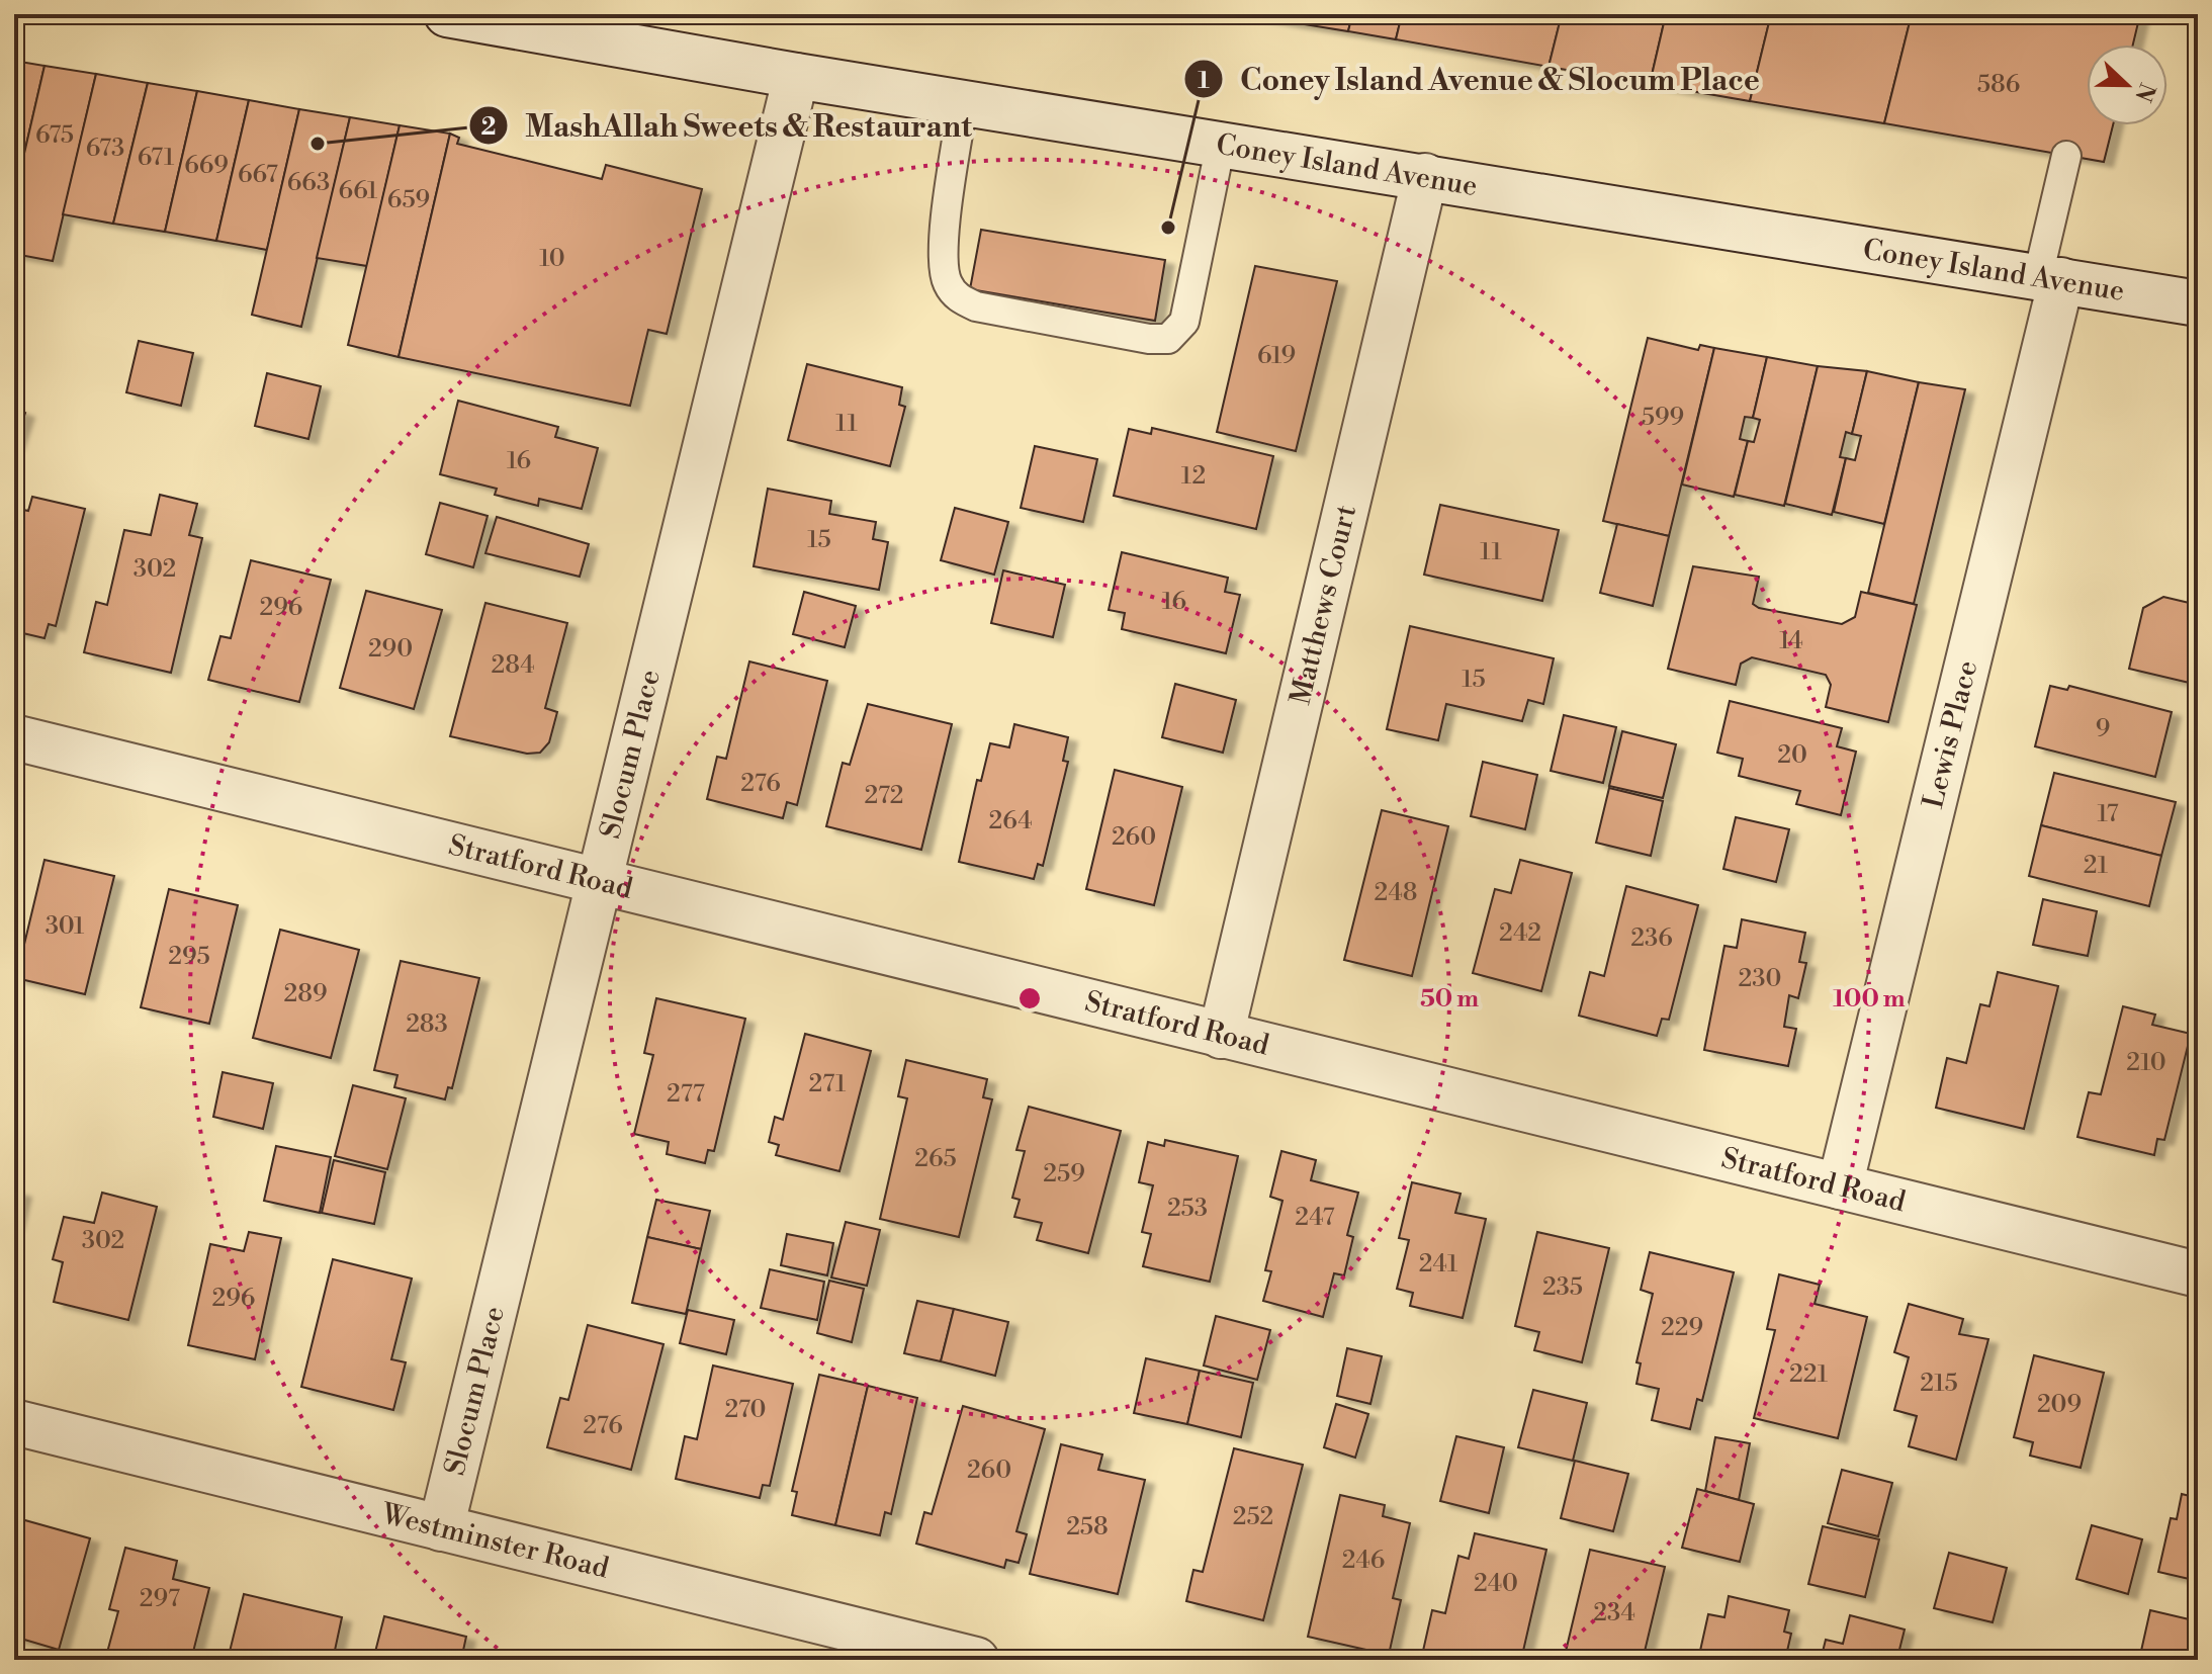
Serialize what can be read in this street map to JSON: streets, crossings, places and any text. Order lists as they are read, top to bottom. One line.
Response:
{"streets":{"street":["Coney Island Avenue","Matthews Court","Lewis Place","Slocum Place","Stratford Road","Westminster Road"]},"crossings":[["Coney Island Avenue","Matthews Court"],["Coney Island Avenue","Lewis Place"],["Coney Island Avenue","Slocum Place"],["Matthews Court","Stratford Road"],["Lewis Place","Stratford Road"],["Slocum Place","Stratford Road"],["Slocum Place","Westminster Road"]],"places":["MashAllah Sweets & Restaurant","Coney Island Avenue & Slocum Place"],"house_numbers":["586","675","673","671","669","667","663","661","659","10","619","599","11","16","12","15","11","302","16","296","14","290","284","15","9","20","276","272","17","264","260","21","248","301","242","236","295","230","289","283","210","271","277","265","259","253","247","302","241","235","296","229","221","215","209","270","276","260","252","258","246","240","297","234"],"north":"right","rings":["50 m","100 m"]}
